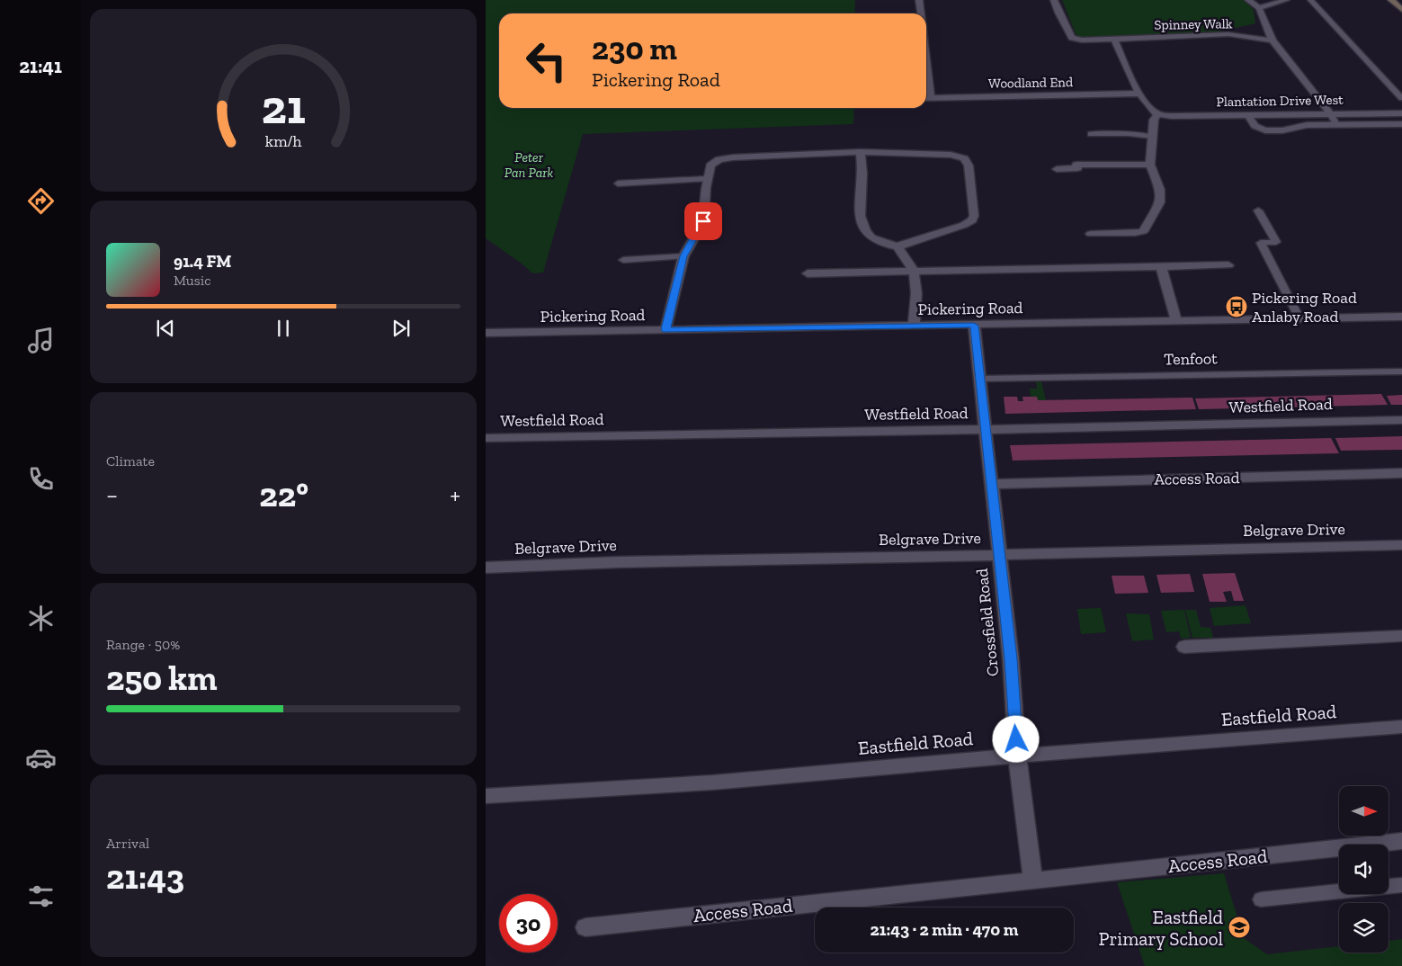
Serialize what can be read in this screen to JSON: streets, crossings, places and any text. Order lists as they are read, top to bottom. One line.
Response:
{"streets":{"street":["Spinney Walk","Woodland End","Plantation Drive West","Pickering Road","Westfield Road","Access Road","Belgrave Drive","Crossfield Road","Eastfield Road"],"lane":["Tenfoot"]},"crossings":[["Pickering Road","Crossfield Road"],["Tenfoot","Crossfield Road"],["Westfield Road","Crossfield Road"],["Access Road","Crossfield Road"],["Belgrave Drive","Crossfield Road"],["Crossfield Road","Eastfield Road"]],"parks":["Peter Pan Park"],"places":{"bus stop":["Pickering Road Anlaby Road"],"school or university":["Eastfield Primary School"]},"north":"right","page":{"tabs":"21:41","turn":["230 m","Pickering Road"],"song":["91.4 FM","Music"],"tile":["Climate",["Range · 50%","250 km"],["Arrival","21:43"]],"heat":["−","22°","+"],"limit":"30","trip":"21:43 · 2 min · 470 m","gauge":["21","km/h"]}}
